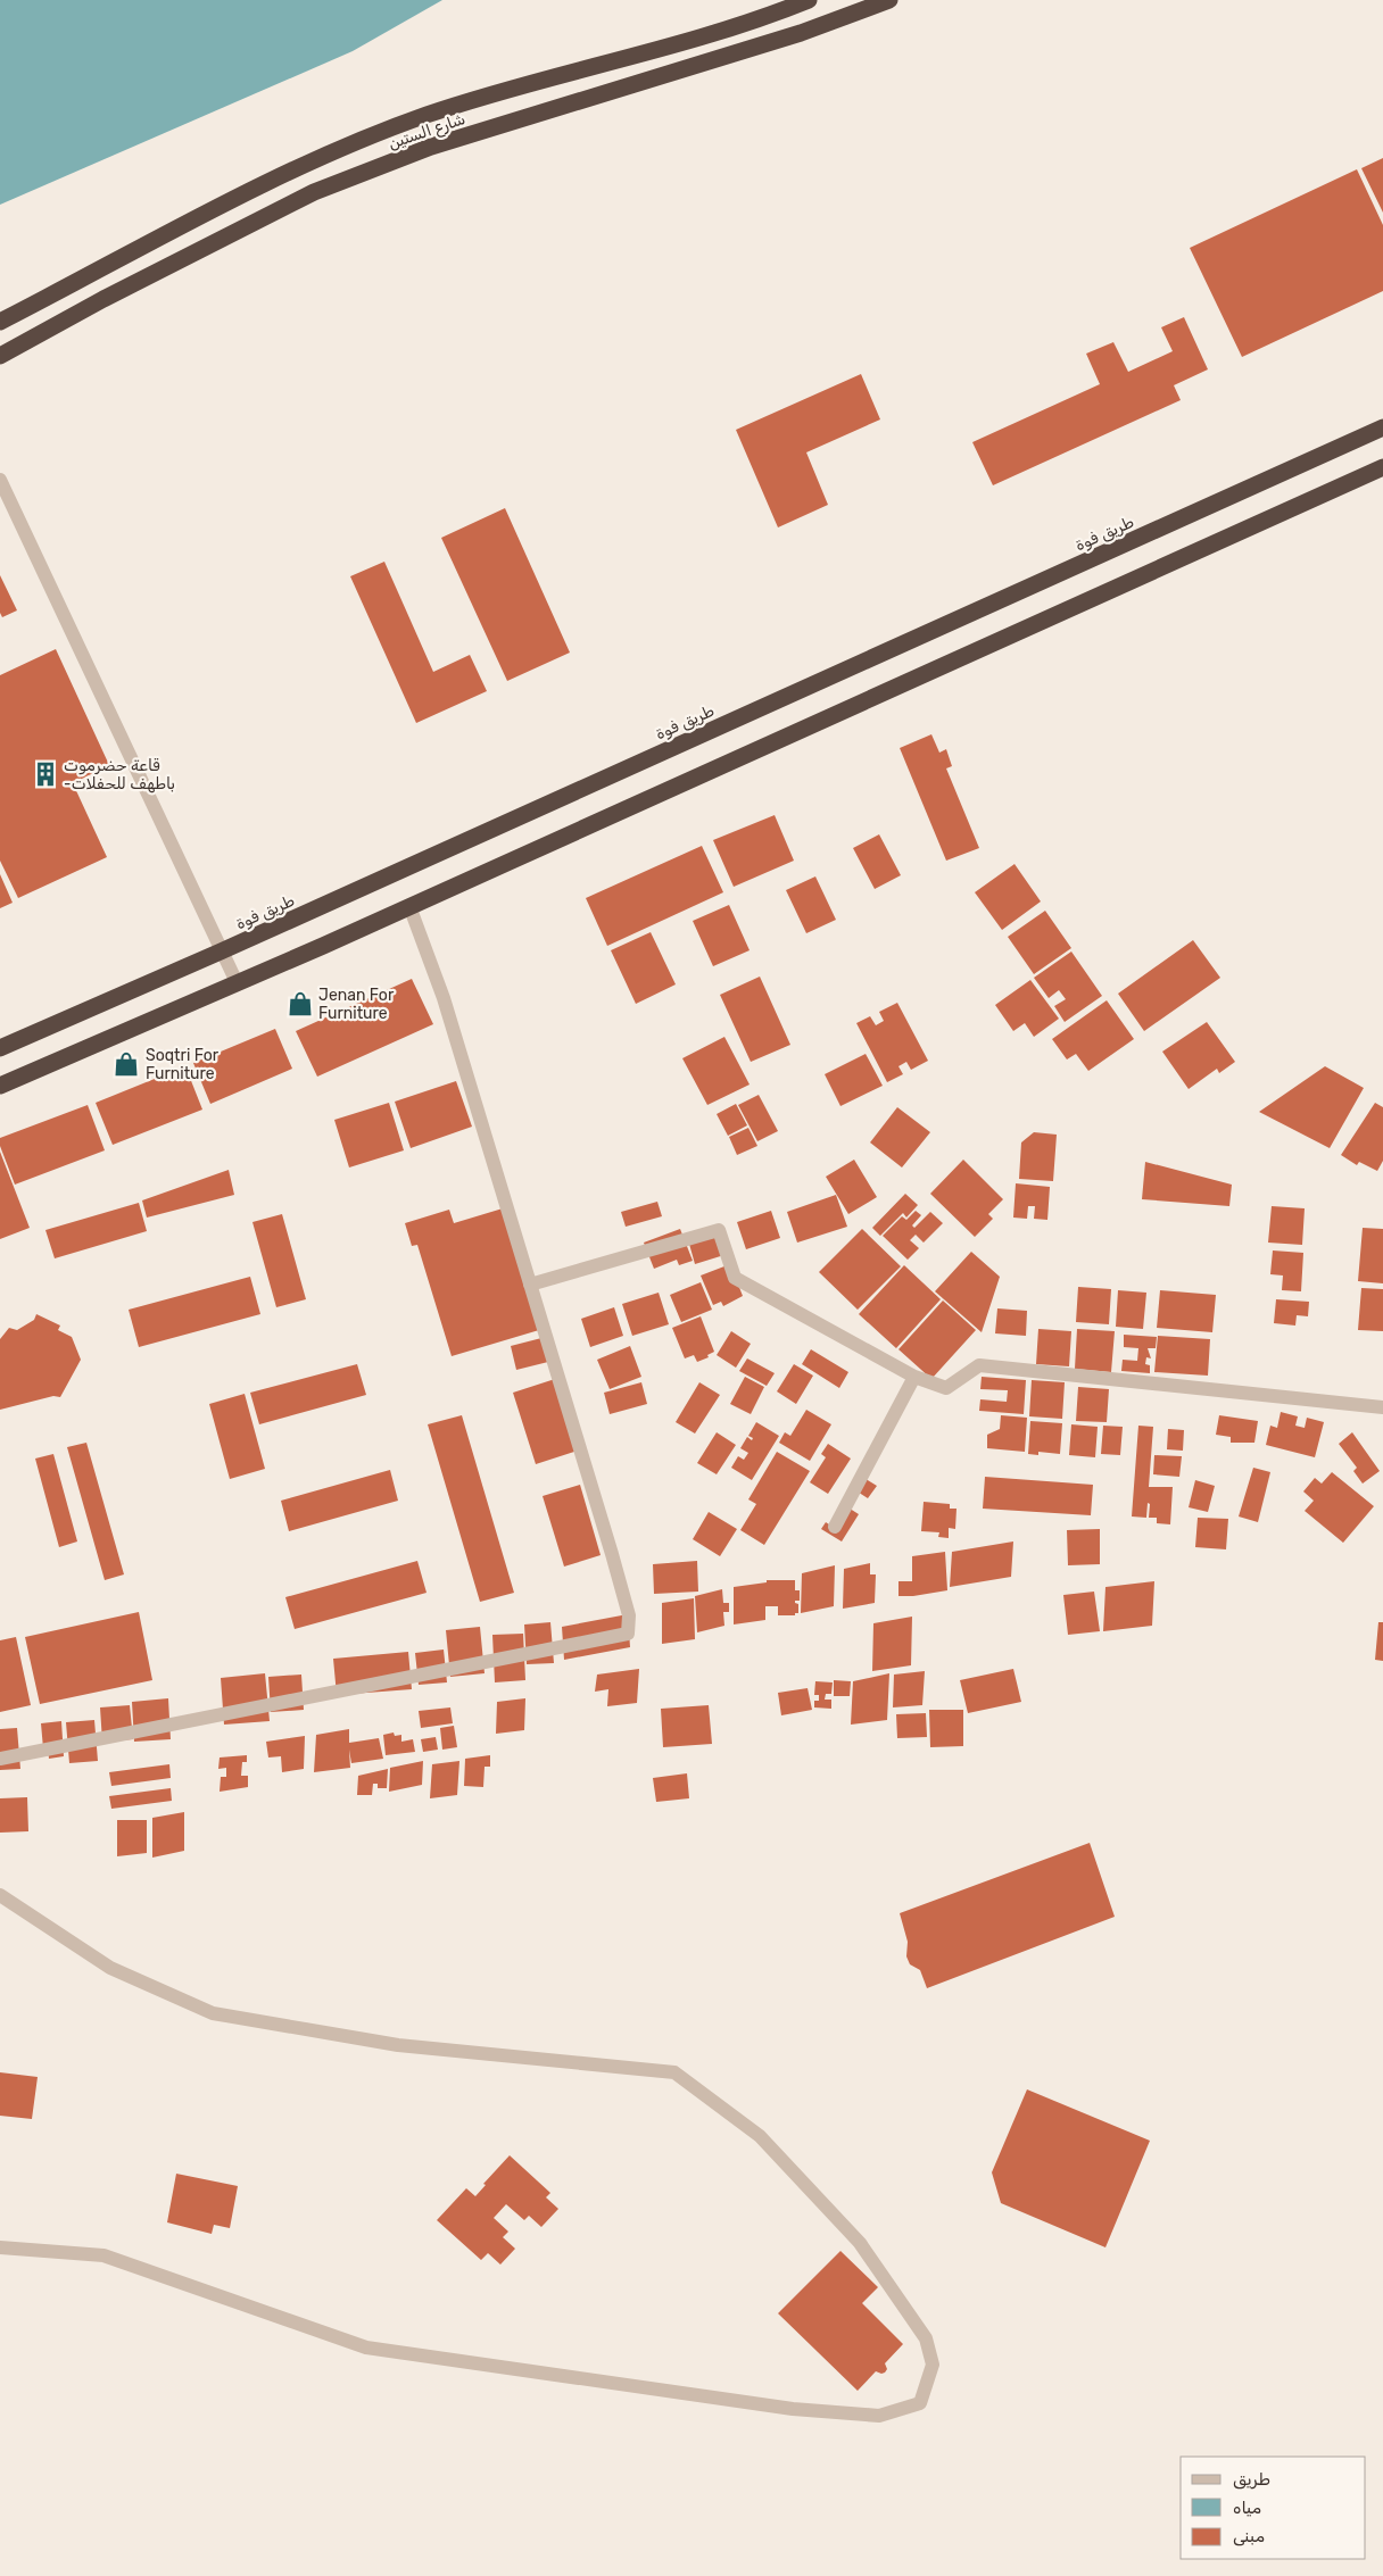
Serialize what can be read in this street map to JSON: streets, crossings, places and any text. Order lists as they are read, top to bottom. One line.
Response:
{"streets":{"highway":["شارع الستين","طريق فوة"]},"places":{"building":["قاعة حضرموت -باطهف للحفلات"],"shop":["Jenan For Furniture","Soqtri For Furniture"]},"legend":["طريق","مياه","مبنى"]}
